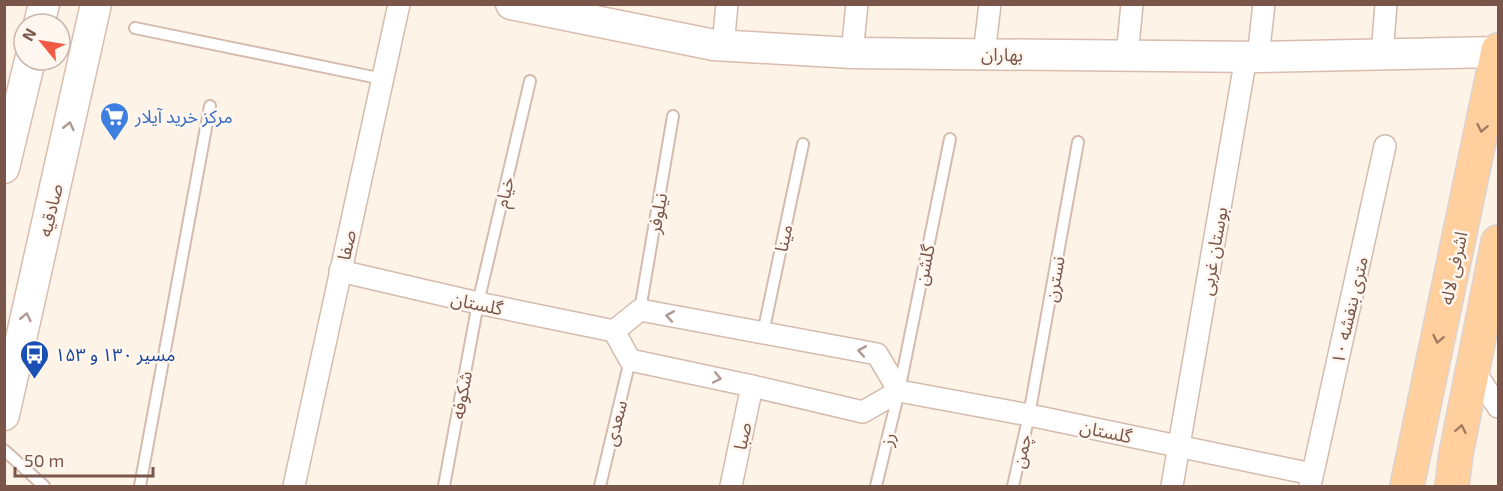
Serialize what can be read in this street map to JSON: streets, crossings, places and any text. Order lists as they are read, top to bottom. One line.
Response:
{"streets":{"main road":["بهاران","صادقیه","اشرفی لاله"],"street":["صفا","بوستان غربی","گلستان","۱۰ متری بنفشه","صبا"],"lane":["خیام","نیلوفر","مینا","گلشن","نسترن","شکوفه","سعدی","رز","چمن"]},"crossings":[["بهاران","بوستان غربی"],["بهاران","اشرفی لاله"],["خیام","گلستان"],["خیام","شکوفه"],["صفا","گلستان"],["بوستان غربی","گلستان"],["گلشن","گلستان"],["گلشن","رز"],["نسترن","گلستان"],["نسترن","چمن"],["گلستان","۱۰ متری بنفشه"],["گلستان","شکوفه"],["گلستان","رز"],["گلستان","چمن"]],"one_way":["صادقیه"],"places":{"supermarket":["مرکز خرید آیلار"],"bus stop":["مسیر ۱۳۰ و ۱۵۳"]},"scale_bar":"50 m","north":"top left"}
